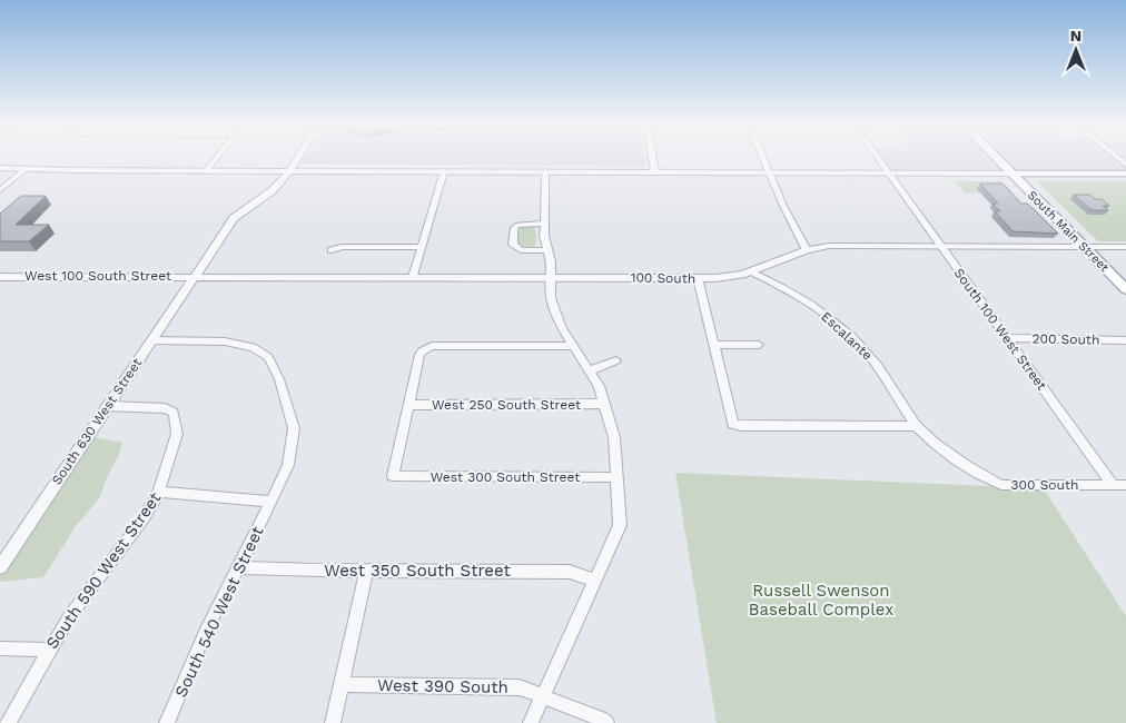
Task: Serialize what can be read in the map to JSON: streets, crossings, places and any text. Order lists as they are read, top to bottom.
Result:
{
  "streets": {
    "main road": ["South Main Street"],
    "street": [
      "West 100 South Street",
      "100 South",
      "South 100 West Street",
      "Escalante",
      "200 South",
      "West 250 South Street",
      "South 630 West Street",
      "West 300 South Street",
      "300 South",
      "South 590 West Street",
      "West 350 South Street",
      "South 540 West Street",
      "West 390 South"
    ]
  },
  "crossings": [
    ["South Main Street", "100 South"],
    ["West 100 South Street", "100 South"],
    ["West 100 South Street", "South 630 West Street"],
    ["100 South", "South 100 West Street"],
    ["100 South", "Escalante"],
    ["100 South", "South 630 West Street"],
    ["South 100 West Street", "200 South"],
    ["South 100 West Street", "300 South"],
    ["Escalante", "300 South"],
    ["West 250 South Street", "West 300 South Street"],
    ["South 630 West Street", "South 590 West Street"],
    ["South 630 West Street", "South 540 West Street"],
    ["West 350 South Street", "South 540 West Street"]
  ],
  "parks": ["Russell Swenson Baseball Complex"],
  "north": "top"
}
